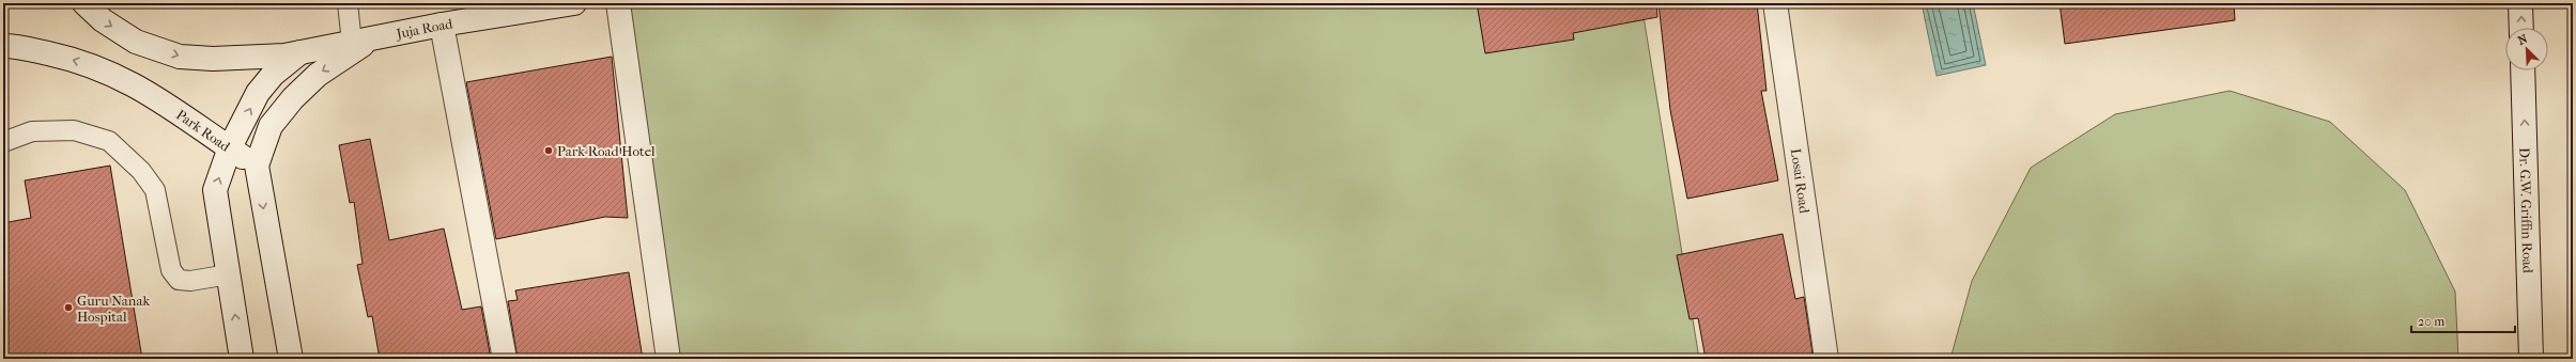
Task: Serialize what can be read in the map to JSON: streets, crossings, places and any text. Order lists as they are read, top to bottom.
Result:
{
  "streets": {
    "main road": [
      "Juja Road",
      "Park Road",
      "Losai Road",
      "Dr. G.W. Griffin Road"
    ]
  },
  "crossings": [
    ["Juja Road", "Park Road"]
  ],
  "one_way": ["Juja Road", "Park Road", "Dr. G.W. Griffin Road"],
  "places": ["Park Road Hotel", "Guru Nanak Hospital"],
  "scale_bar": "20 m",
  "north": "top left"
}
